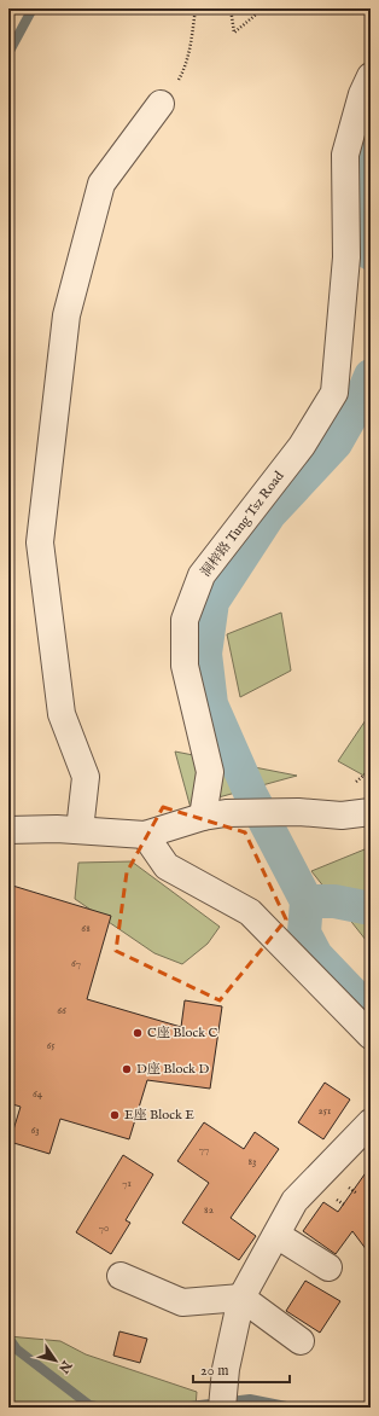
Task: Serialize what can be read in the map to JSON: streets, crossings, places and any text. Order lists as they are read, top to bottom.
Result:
{
  "streets": {
    "street": ["洞梓路 Tung Tsz Road"]
  },
  "places": ["C座 Block C", "D座 Block D", "E座 Block E"],
  "house_numbers": [
    "68",
    "67",
    "66",
    "65",
    "64",
    "251",
    "63",
    "77",
    "83",
    "71",
    "82",
    "70"
  ],
  "scale_bar": "20 m",
  "north": "bottom right"
}
